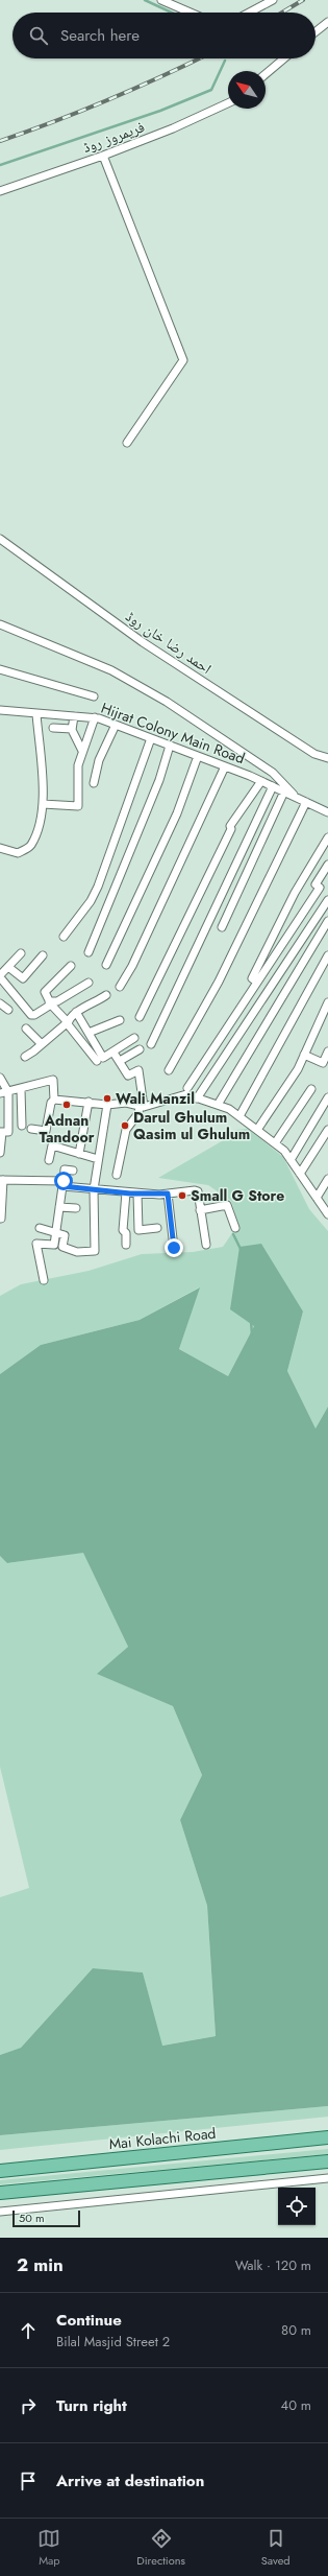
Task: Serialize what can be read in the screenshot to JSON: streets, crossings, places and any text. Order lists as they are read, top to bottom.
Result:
{
  "streets": {
    "main road": ["Mai Kolachi Road"],
    "street": ["فریمروز روڈ", "احمد رضا خان روڈ", "Hijrat Colony Main Road"]
  },
  "places": [
    "Wali Manzil",
    "Adnan Tandoor",
    "Darul Ghulum Qasim ul Ghulum",
    "Small G Store"
  ],
  "scale_bar": "50 m",
  "north": "top left",
  "page": {
    "search": "Search here",
    "scale": "50 m",
    "heading": ["2 min", "Walk · 120 m"],
    "list": [
      ["Continue", "Bilal Masjid Street 2", "80 m"],
      ["Turn right", "40 m"],
      "Arrive at destination"
    ],
    "nav": ["Map", "Directions", "Saved"]
  }
}
